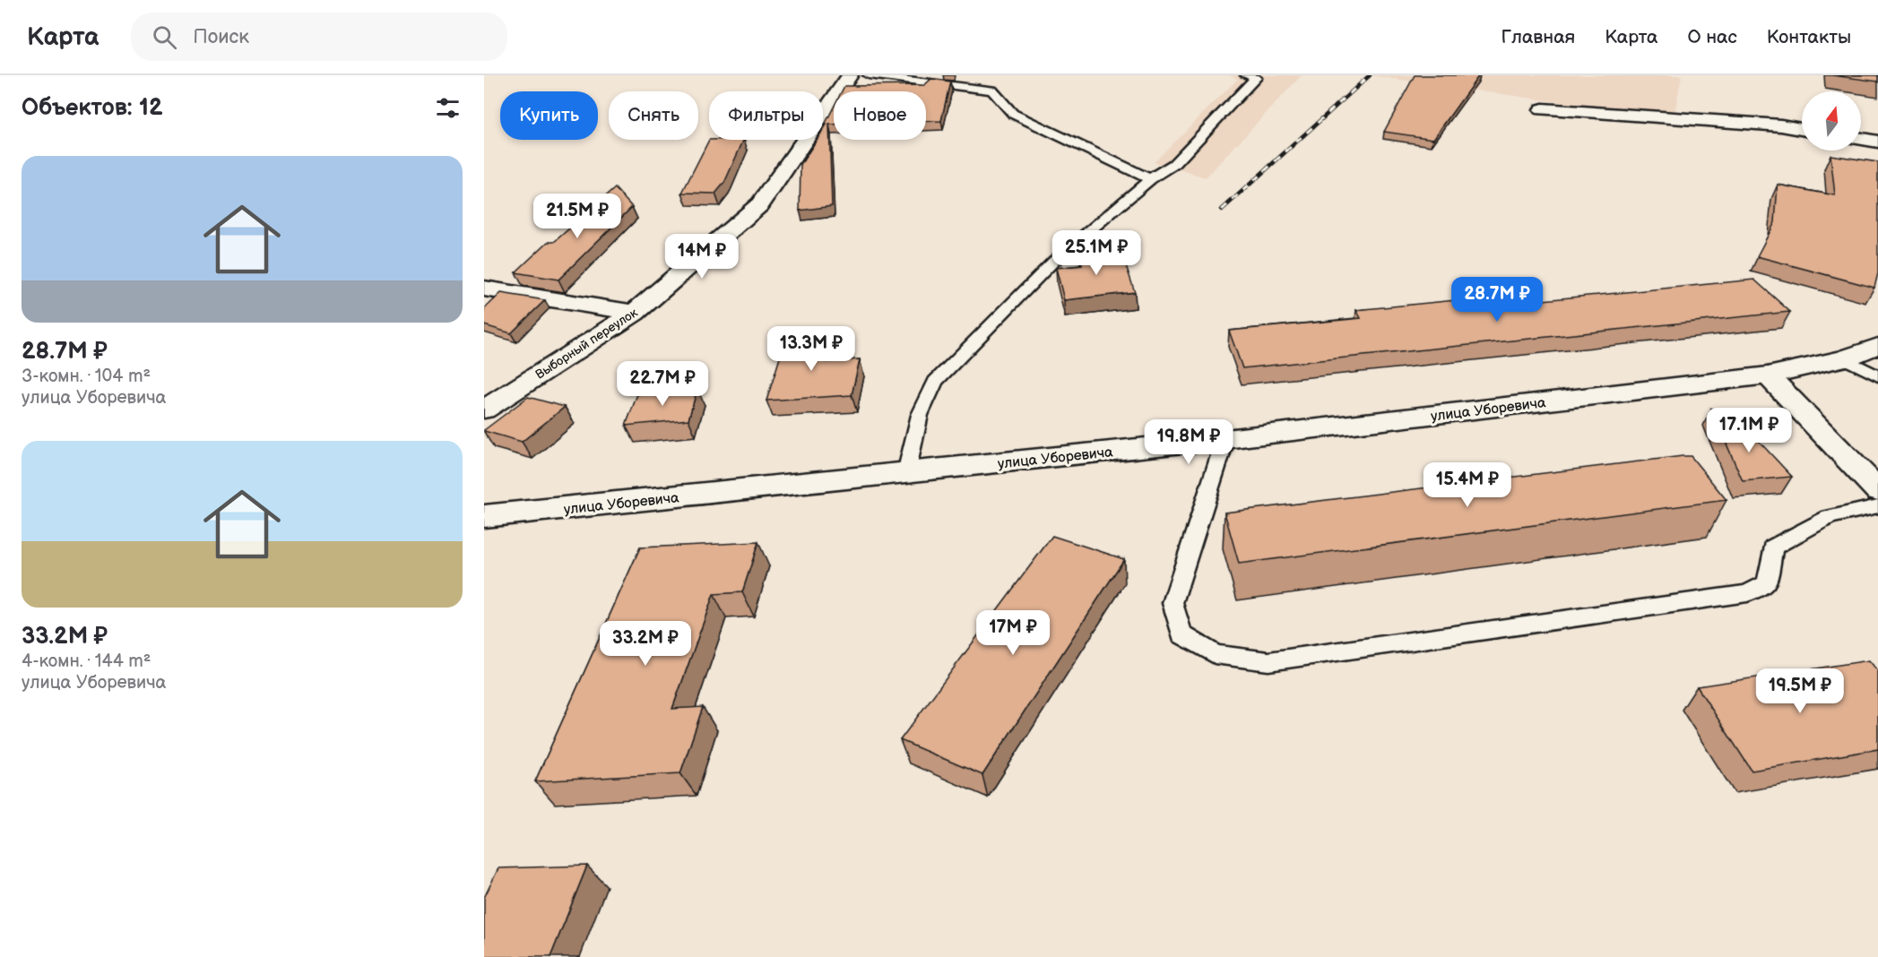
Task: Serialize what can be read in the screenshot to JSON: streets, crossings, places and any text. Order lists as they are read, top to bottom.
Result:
{
  "streets": {
    "main road": ["Выборный переулок", "улица Уборевича"]
  },
  "north": "top",
  "page": {
    "header": "Карта",
    "search": "Поиск",
    "nav": [
      "Главная",
      "Карта",
      "О нас",
      "Контакты"
    ],
    "heading": "Объектов: 12",
    "chip": [
      "Купить",
      "Снять",
      "Фильтры",
      "Новое"
    ],
    "list": [
      {
        "name": "28.7M ₽",
        "note": "3-комн. · 104 m² · улица Уборевича"
      },
      {
        "name": "33.2M ₽",
        "note": "4-комн. · 144 m² · улица Уборевича"
      }
    ],
    "price": [
      "21.5M ₽",
      "25.1M ₽",
      "14M ₽",
      "28.7M ₽",
      "13.3M ₽",
      "22.7M ₽",
      "17.1M ₽",
      "19.8M ₽",
      "15.4M ₽",
      "17M ₽",
      "33.2M ₽",
      "19.5M ₽"
    ]
  }
}
